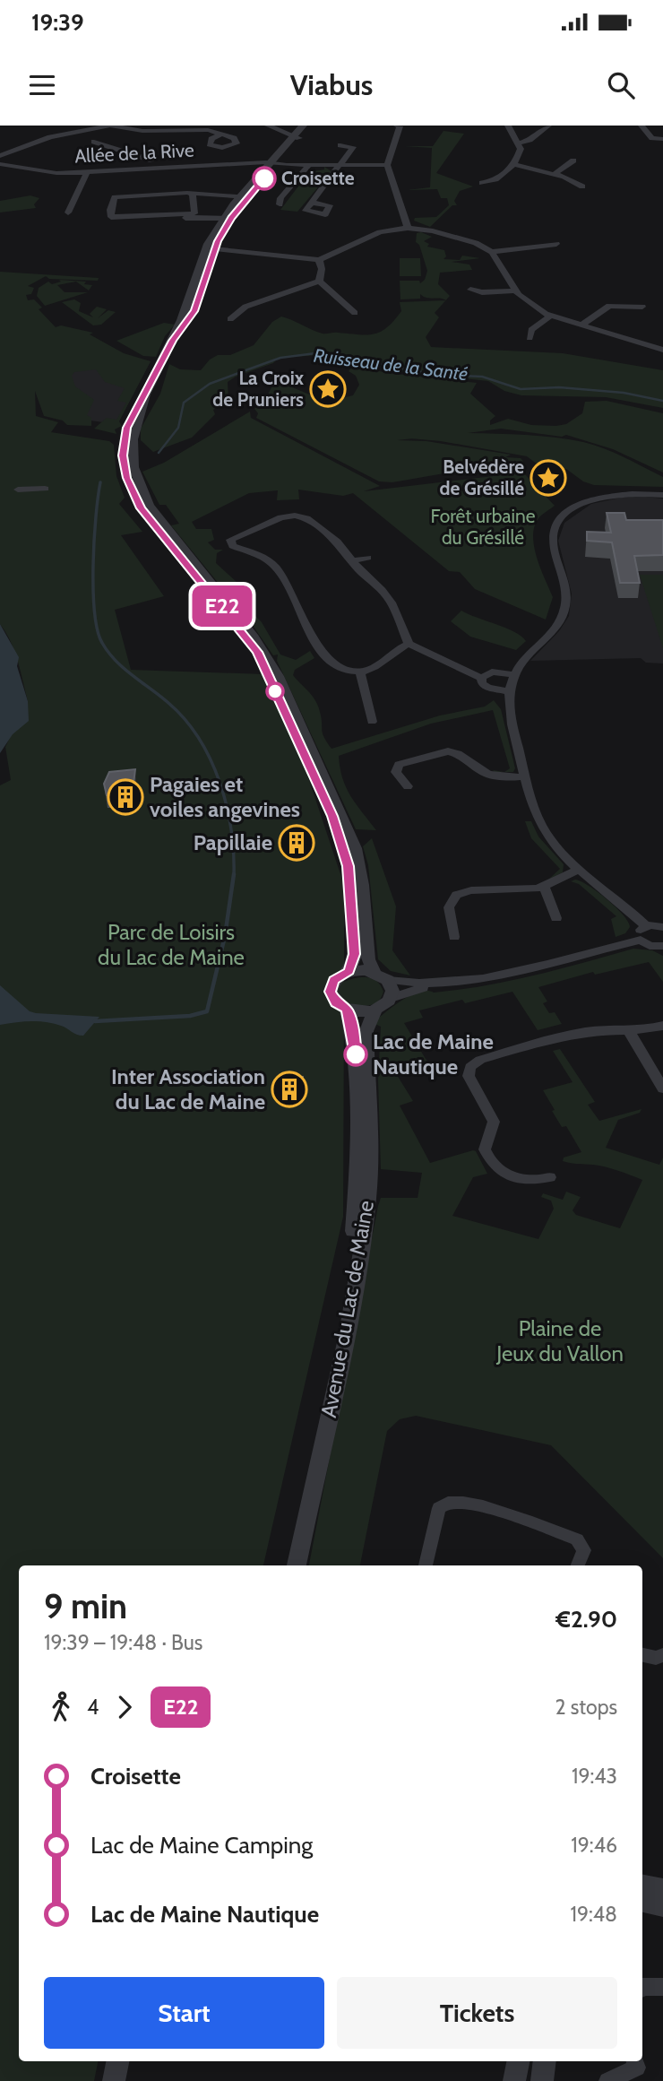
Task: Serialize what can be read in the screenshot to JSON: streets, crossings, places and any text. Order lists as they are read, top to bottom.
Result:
{
  "streets": {
    "street": ["Allée de la Rive", "Avenue du Lac de Maine"]
  },
  "water": ["Ruisseau de la Santé"],
  "parks": ["Forêt urbaine du Grésillé", "Parc de Loisirs du Lac de Maine", "Plaine de Jeux du Vallon"],
  "places": {
    "other": ["Croisette", "Lac de Maine Nautique"],
    "place": ["La Croix de Pruniers", "Belvédère de Grésillé"],
    "building": ["Pagaies et voiles angevines", "Papillaie", "Inter Association du Lac de Maine"]
  },
  "lines": ["bus line E22"],
  "page": {
    "status": "19:39",
    "header": "Viabus",
    "on_map": "E22",
    "heading": ["9 min", "19:39 – 19:48 · Bus", "€2.90"],
    "legs": ["4", "E22", "2 stops"],
    "list": [
      {
        "name": "Croisette",
        "value": "19:43"
      },
      {
        "name": "Lac de Maine Camping",
        "value": "19:46"
      },
      {
        "name": "Lac de Maine Nautique",
        "value": "19:48"
      }
    ],
    "buttons": ["Start", "Tickets"]
  }
}
